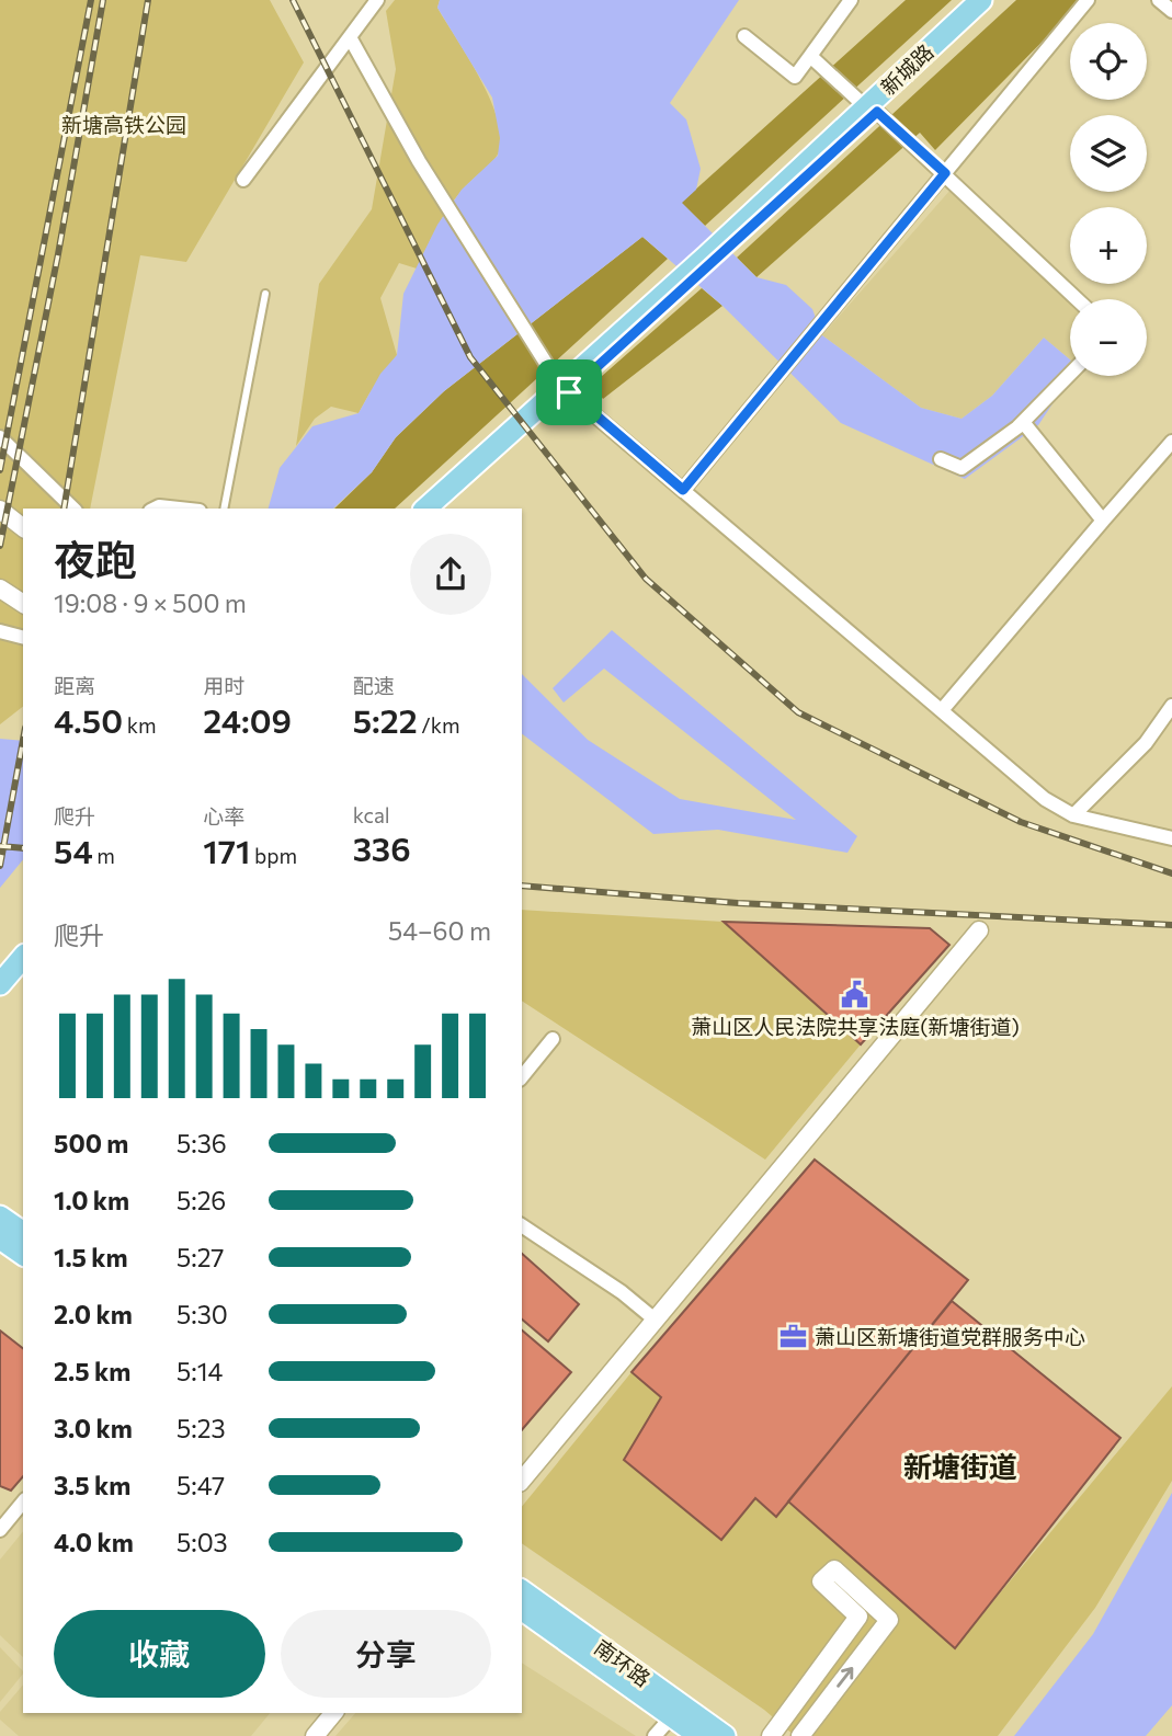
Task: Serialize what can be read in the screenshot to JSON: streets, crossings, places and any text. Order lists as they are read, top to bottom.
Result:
{
  "streets": {
    "main road": ["新城路", "南环路"]
  },
  "districts": ["新塘街道"],
  "parks": ["新塘高铁公园"],
  "places": {
    "public building": ["萧山区人民法院共享法庭(新塘街道)"],
    "office": ["萧山区新塘街道党群服务中心"]
  },
  "page": {
    "map_buttons": ["+", "−"],
    "heading": ["夜跑", "19:08 · 9 × 500 m"],
    "stats": [
      ["距离", "4.50 km"],
      ["用时", "24:09"],
      ["配速", "5:22 /km"],
      ["爬升", "54 m"],
      ["心率", "171 bpm"],
      ["kcal", "336"]
    ],
    "chart": ["爬升", "54–60 m"],
    "list": [
      {
        "name": "500 m",
        "note": "5:36"
      },
      {
        "name": "1.0 km",
        "note": "5:26"
      },
      {
        "name": "1.5 km",
        "note": "5:27"
      },
      {
        "name": "2.0 km",
        "note": "5:30"
      },
      {
        "name": "2.5 km",
        "note": "5:14"
      },
      {
        "name": "3.0 km",
        "note": "5:23"
      },
      {
        "name": "3.5 km",
        "note": "5:47"
      },
      {
        "name": "4.0 km",
        "note": "5:03"
      }
    ],
    "buttons": ["收藏", "分享"]
  }
}
